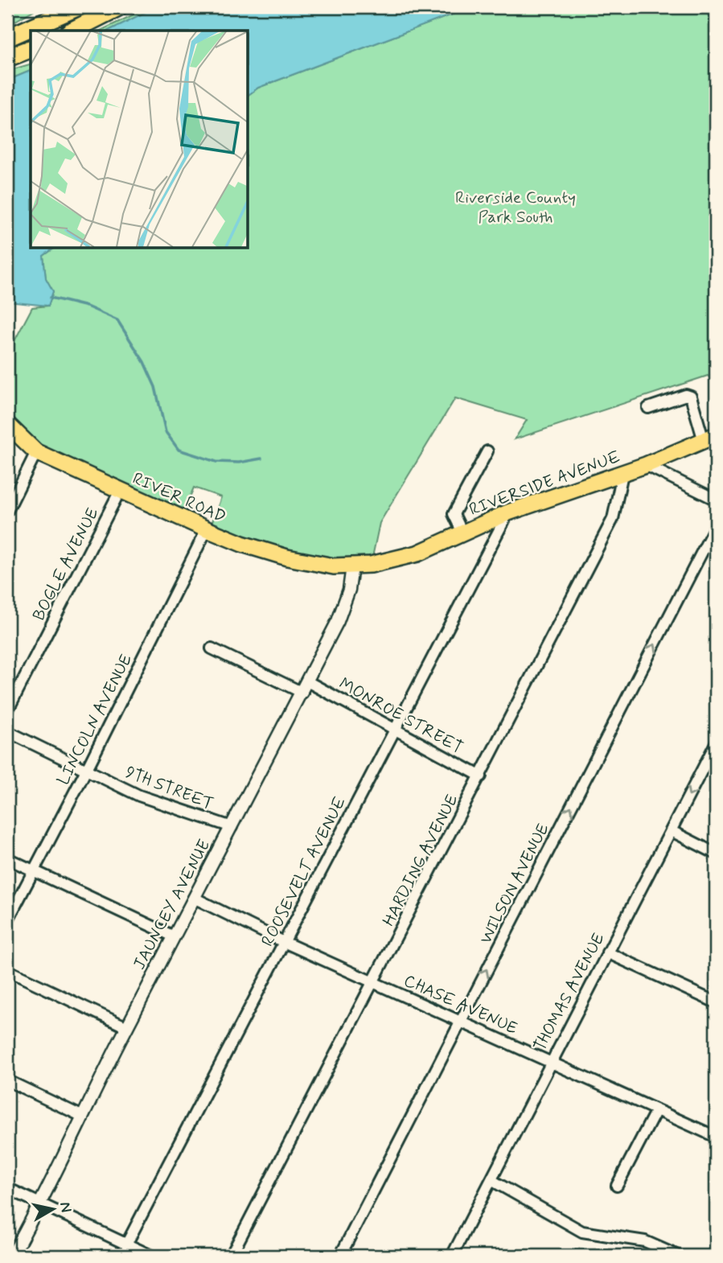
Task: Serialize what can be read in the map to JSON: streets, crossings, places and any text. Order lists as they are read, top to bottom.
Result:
{
  "streets": {
    "main road": ["RIVERSIDE AVENUE", "RIVER ROAD"],
    "street": [
      "BOGLE AVENUE",
      "MONROE STREET",
      "LINCOLN AVENUE",
      "9TH STREET",
      "HARDING AVENUE",
      "ROOSEVELT AVENUE",
      "WILSON AVENUE",
      "JAUNCEY AVENUE",
      "THOMAS AVENUE",
      "CHASE AVENUE"
    ]
  },
  "crossings": [
    ["RIVERSIDE AVENUE", "RIVER ROAD"],
    ["RIVERSIDE AVENUE", "HARDING AVENUE"],
    ["RIVERSIDE AVENUE", "ROOSEVELT AVENUE"],
    ["RIVERSIDE AVENUE", "JAUNCEY AVENUE"],
    ["RIVER ROAD", "BOGLE AVENUE"],
    ["RIVER ROAD", "LINCOLN AVENUE"],
    ["RIVER ROAD", "JAUNCEY AVENUE"],
    ["MONROE STREET", "HARDING AVENUE"],
    ["MONROE STREET", "ROOSEVELT AVENUE"],
    ["MONROE STREET", "JAUNCEY AVENUE"],
    ["LINCOLN AVENUE", "9TH STREET"],
    ["9TH STREET", "JAUNCEY AVENUE"],
    ["HARDING AVENUE", "CHASE AVENUE"],
    ["ROOSEVELT AVENUE", "CHASE AVENUE"],
    ["WILSON AVENUE", "CHASE AVENUE"],
    ["JAUNCEY AVENUE", "CHASE AVENUE"],
    ["THOMAS AVENUE", "CHASE AVENUE"]
  ],
  "one_way": ["WILSON AVENUE"],
  "parks": ["Riverside County Park South"],
  "north": "right"
}
